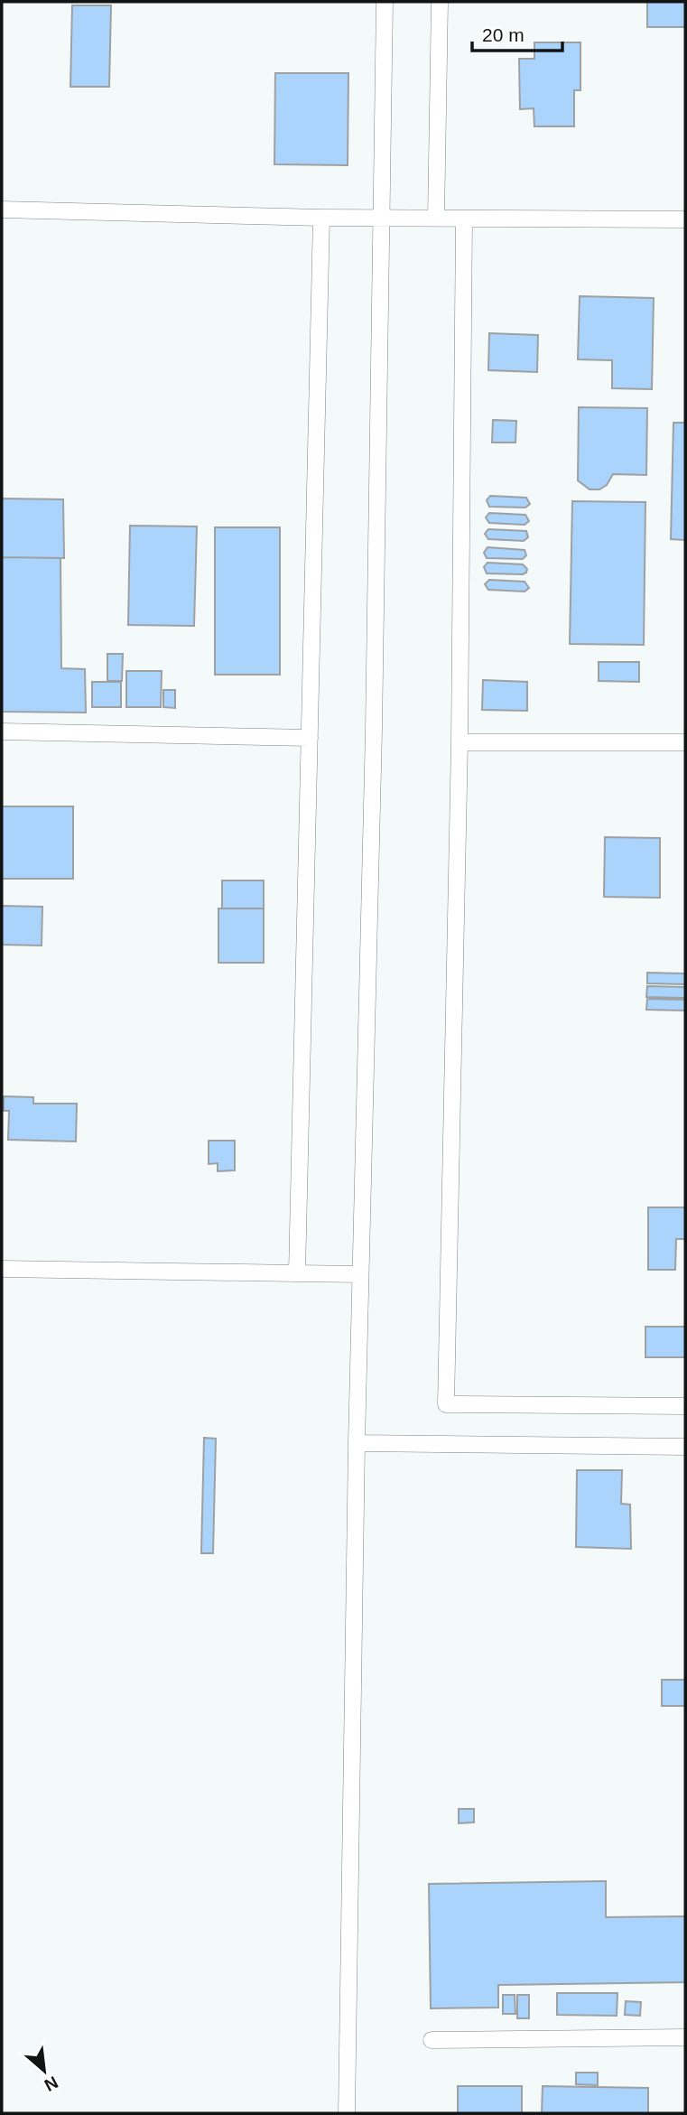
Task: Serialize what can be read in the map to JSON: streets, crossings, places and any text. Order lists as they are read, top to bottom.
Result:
{
  "scale_bar": "20 m",
  "north": "bottom right"
}
